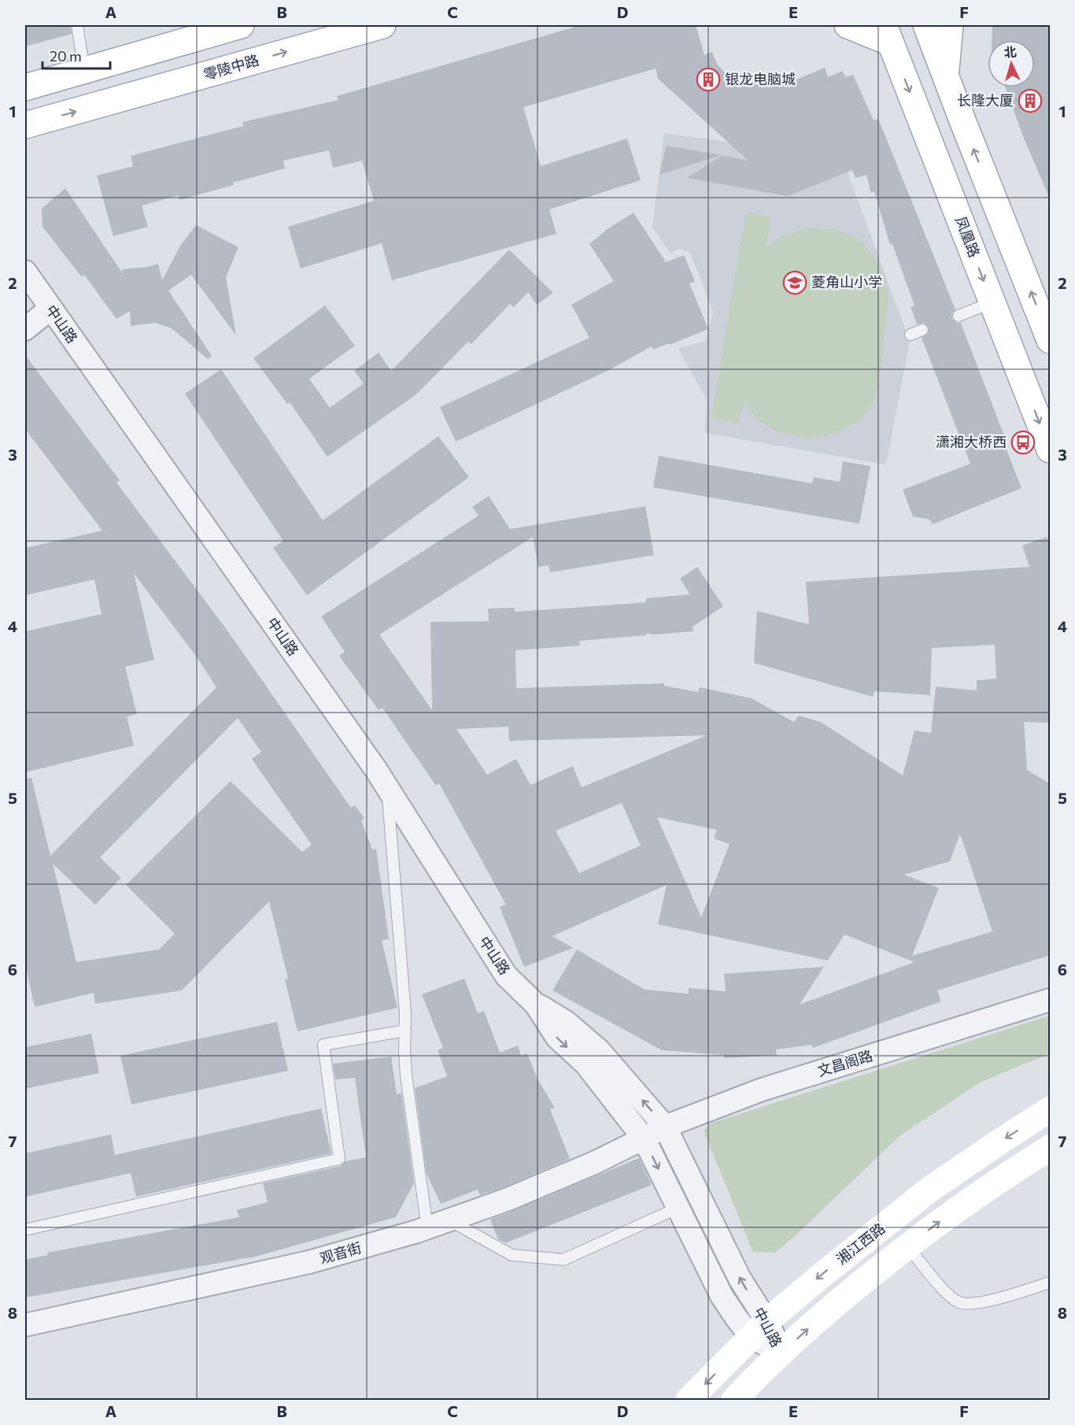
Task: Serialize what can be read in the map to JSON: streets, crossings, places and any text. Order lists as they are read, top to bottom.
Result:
{
  "streets": {
    "main road": ["零陵中路", "凤凰路", "湘江西路"],
    "street": ["中山路", "文昌阁路", "观音街"]
  },
  "crossings": [
    ["中山路", "文昌阁路"],
    ["中山路", "湘江西路"],
    ["中山路", "观音街"],
    ["文昌阁路", "观音街"]
  ],
  "places": {
    "building": ["银龙电脑城", "长隆大厦"],
    "school or university": ["菱角山小学"],
    "bus stop": ["潇湘大桥西"]
  },
  "scale_bar": "20 m",
  "north": "top",
  "grid": {
    "columns": [
      "A",
      "B",
      "C",
      "D",
      "E",
      "F"
    ],
    "rows": [
      "1",
      "2",
      "3",
      "4",
      "5",
      "6",
      "7",
      "8"
    ]
  }
}
